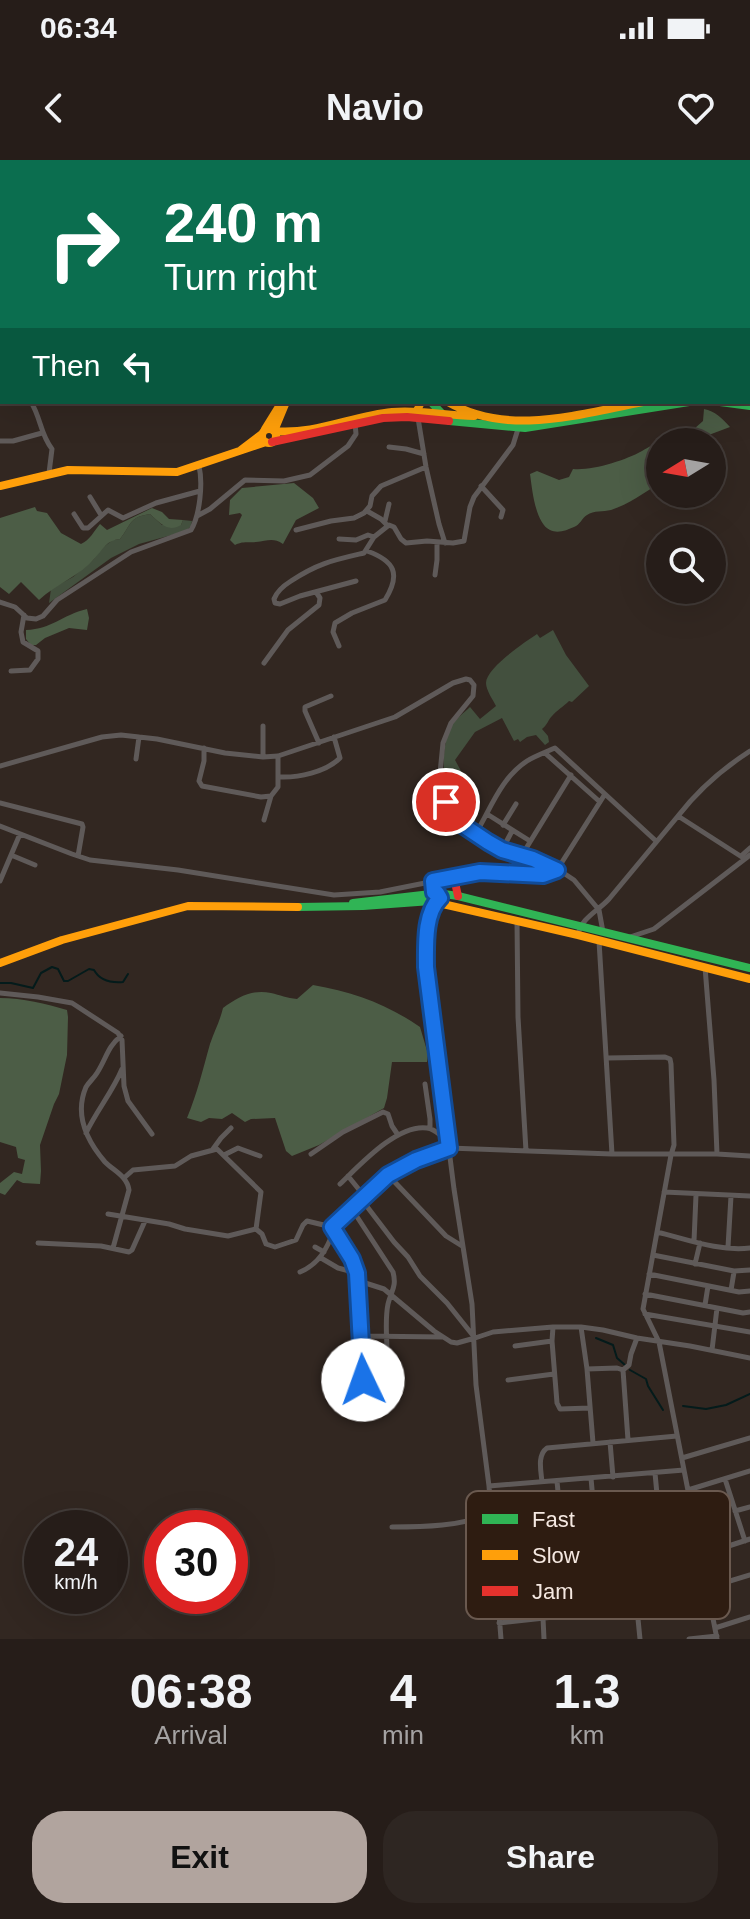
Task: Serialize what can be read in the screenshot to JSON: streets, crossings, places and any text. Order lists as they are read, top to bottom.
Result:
{
  "legend": ["Fast", "Slow", "Jam"],
  "north": "left",
  "page": {
    "status": "06:34",
    "header": "Navio",
    "turn": ["240 m", "Turn right"],
    "then": "Then",
    "speed": "24 km/h",
    "limit": "30",
    "eta": [
      "06:38",
      "Arrival",
      "4",
      "min",
      "1.3",
      "km"
    ],
    "buttons": ["Exit", "Share"]
  }
}
